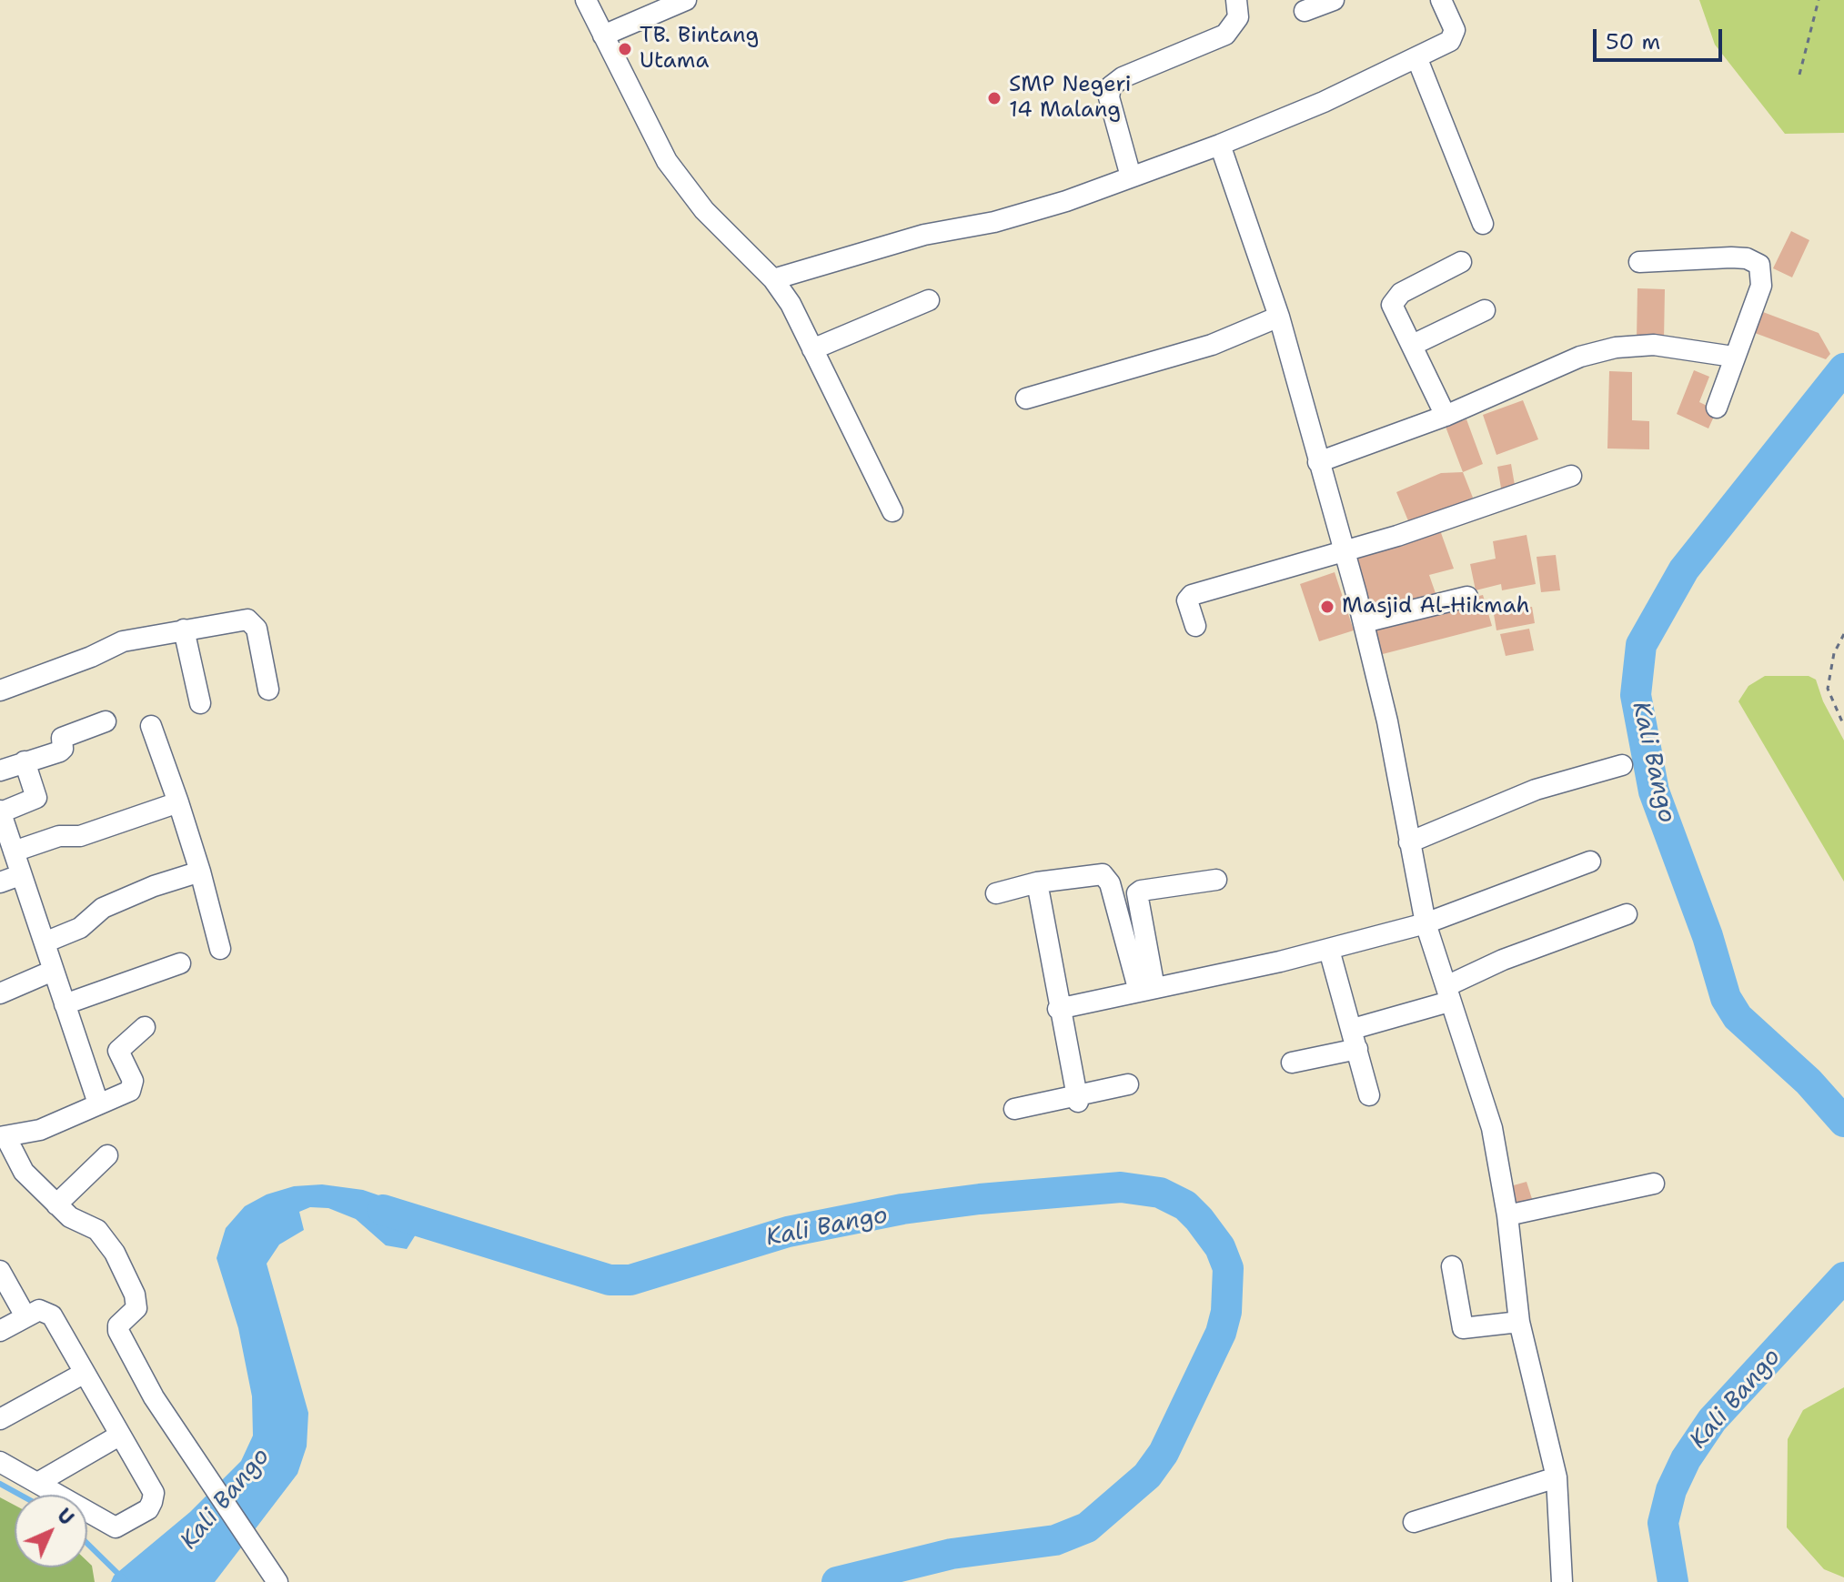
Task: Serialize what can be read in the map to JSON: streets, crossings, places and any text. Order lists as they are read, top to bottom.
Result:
{
  "water": ["Kali Bango"],
  "places": ["TB. Bintang Utama", "SMP Negeri 14 Malang", "Masjid Al-Hikmah"],
  "scale_bar": "50 m",
  "north": "top right"
}
